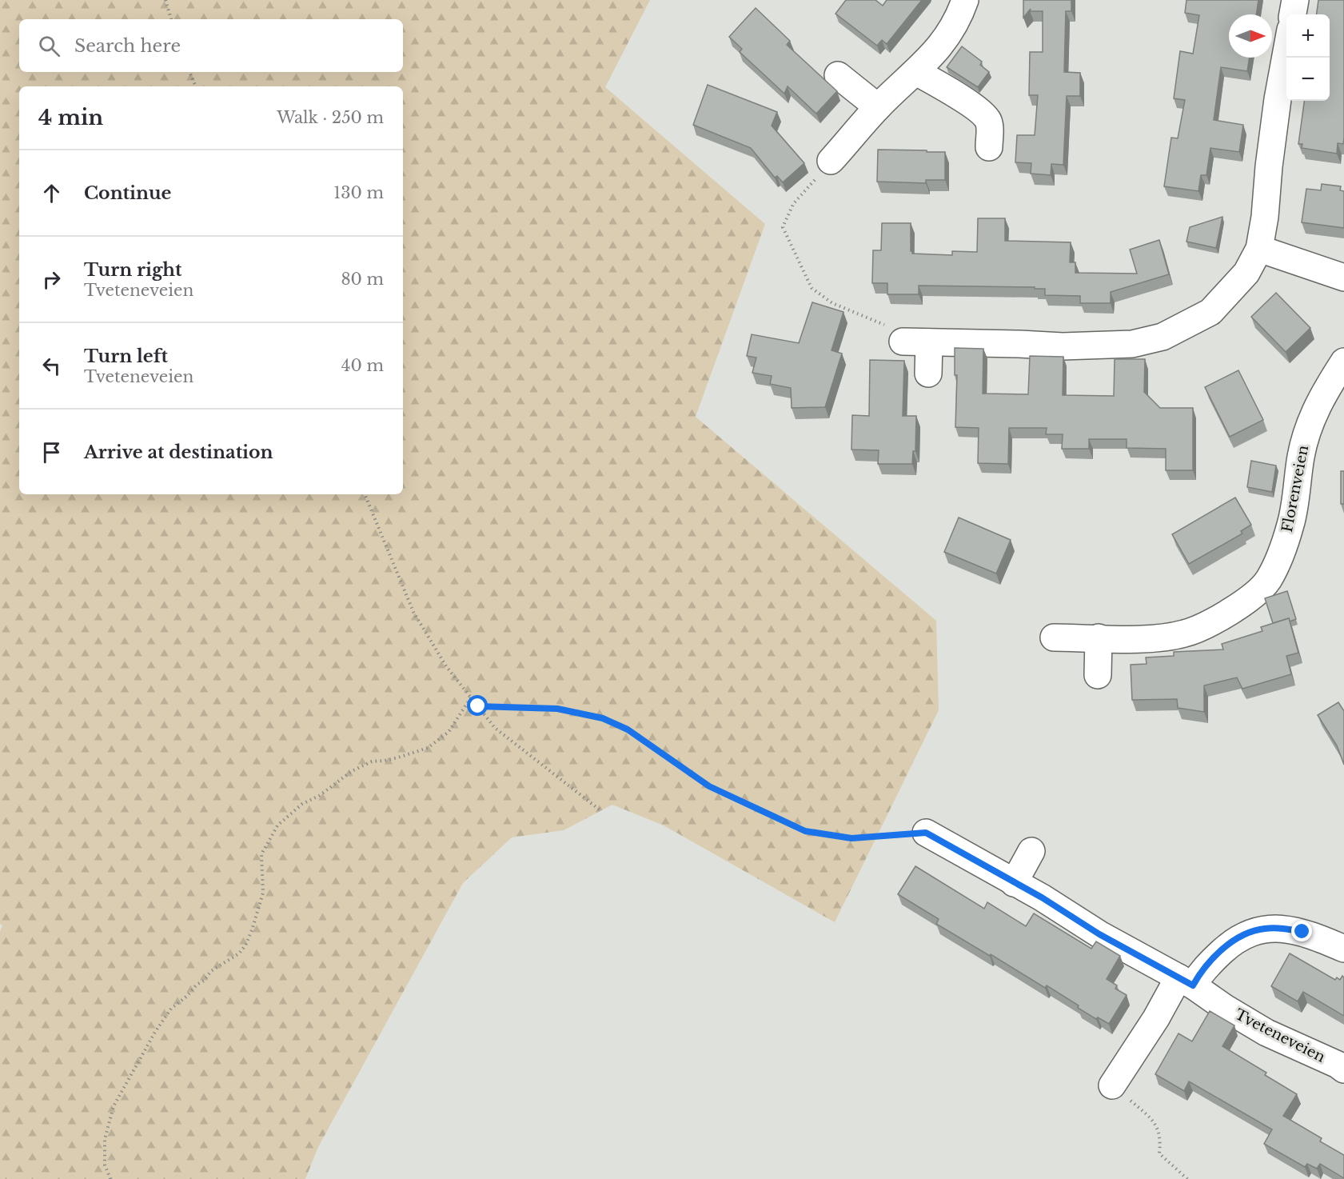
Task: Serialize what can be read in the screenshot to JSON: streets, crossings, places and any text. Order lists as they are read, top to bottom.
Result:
{
  "streets": {
    "street": ["Florenveien", "Tveteneveien"]
  },
  "north": "right",
  "page": {
    "map_buttons": ["+", "−"],
    "search": "Search here",
    "heading": ["4 min", "Walk · 250 m"],
    "list": [
      ["Continue", "130 m"],
      ["Turn right", "Tveteneveien", "80 m"],
      ["Turn left", "Tveteneveien", "40 m"],
      "Arrive at destination"
    ]
  }
}
